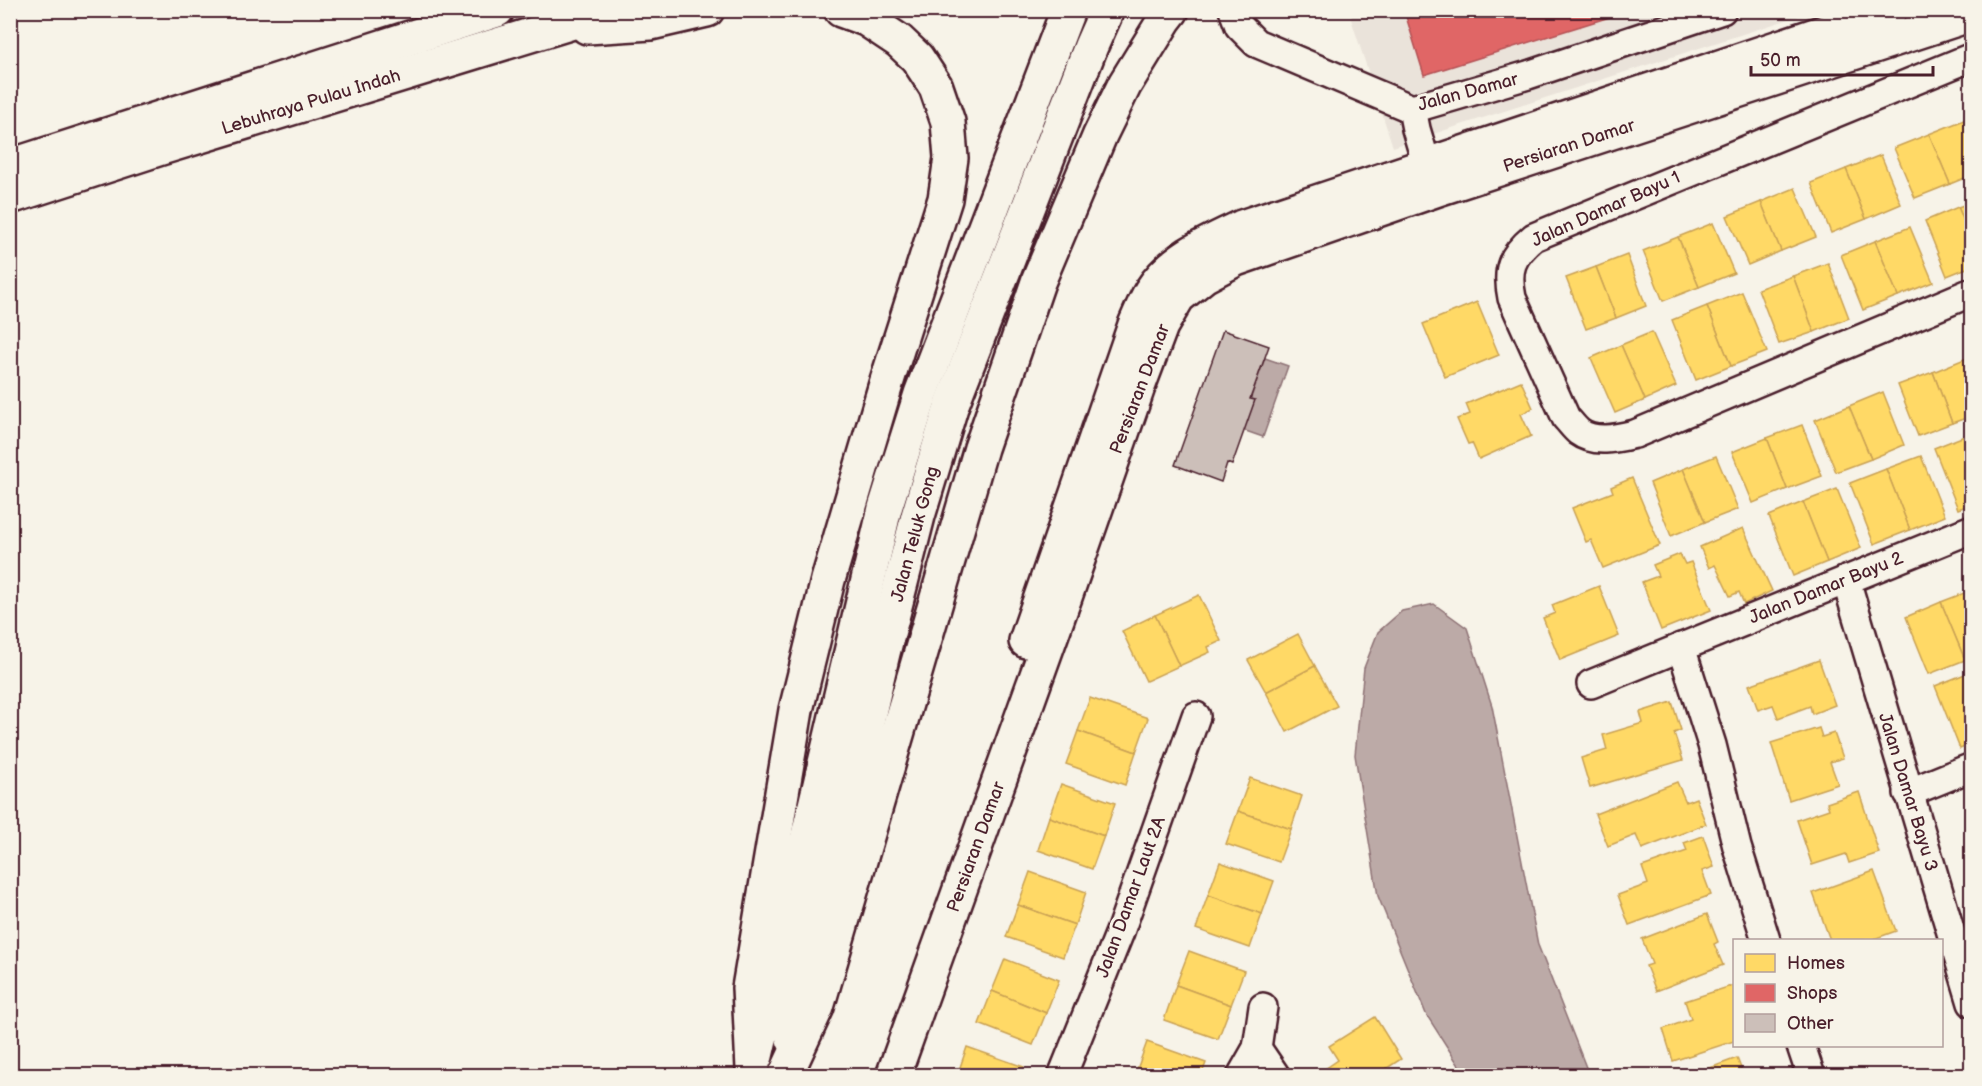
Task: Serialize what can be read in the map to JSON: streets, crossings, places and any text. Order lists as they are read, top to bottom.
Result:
{
  "streets": {
    "main road": ["Lebuhraya Pulau Indah", "Persiaran Damar", "Jalan Teluk Gong"],
    "street": [
      "Jalan Damar",
      "Jalan Damar Bayu 1",
      "Jalan Damar Bayu 2",
      "Jalan Damar Bayu 3",
      "Jalan Damar Laut 2A"
    ]
  },
  "crossings": [
    ["Jalan Damar Bayu 2", "Jalan Damar Bayu 3"]
  ],
  "legend": ["Homes", "Shops", "Other"],
  "scale_bar": "50 m"
}
